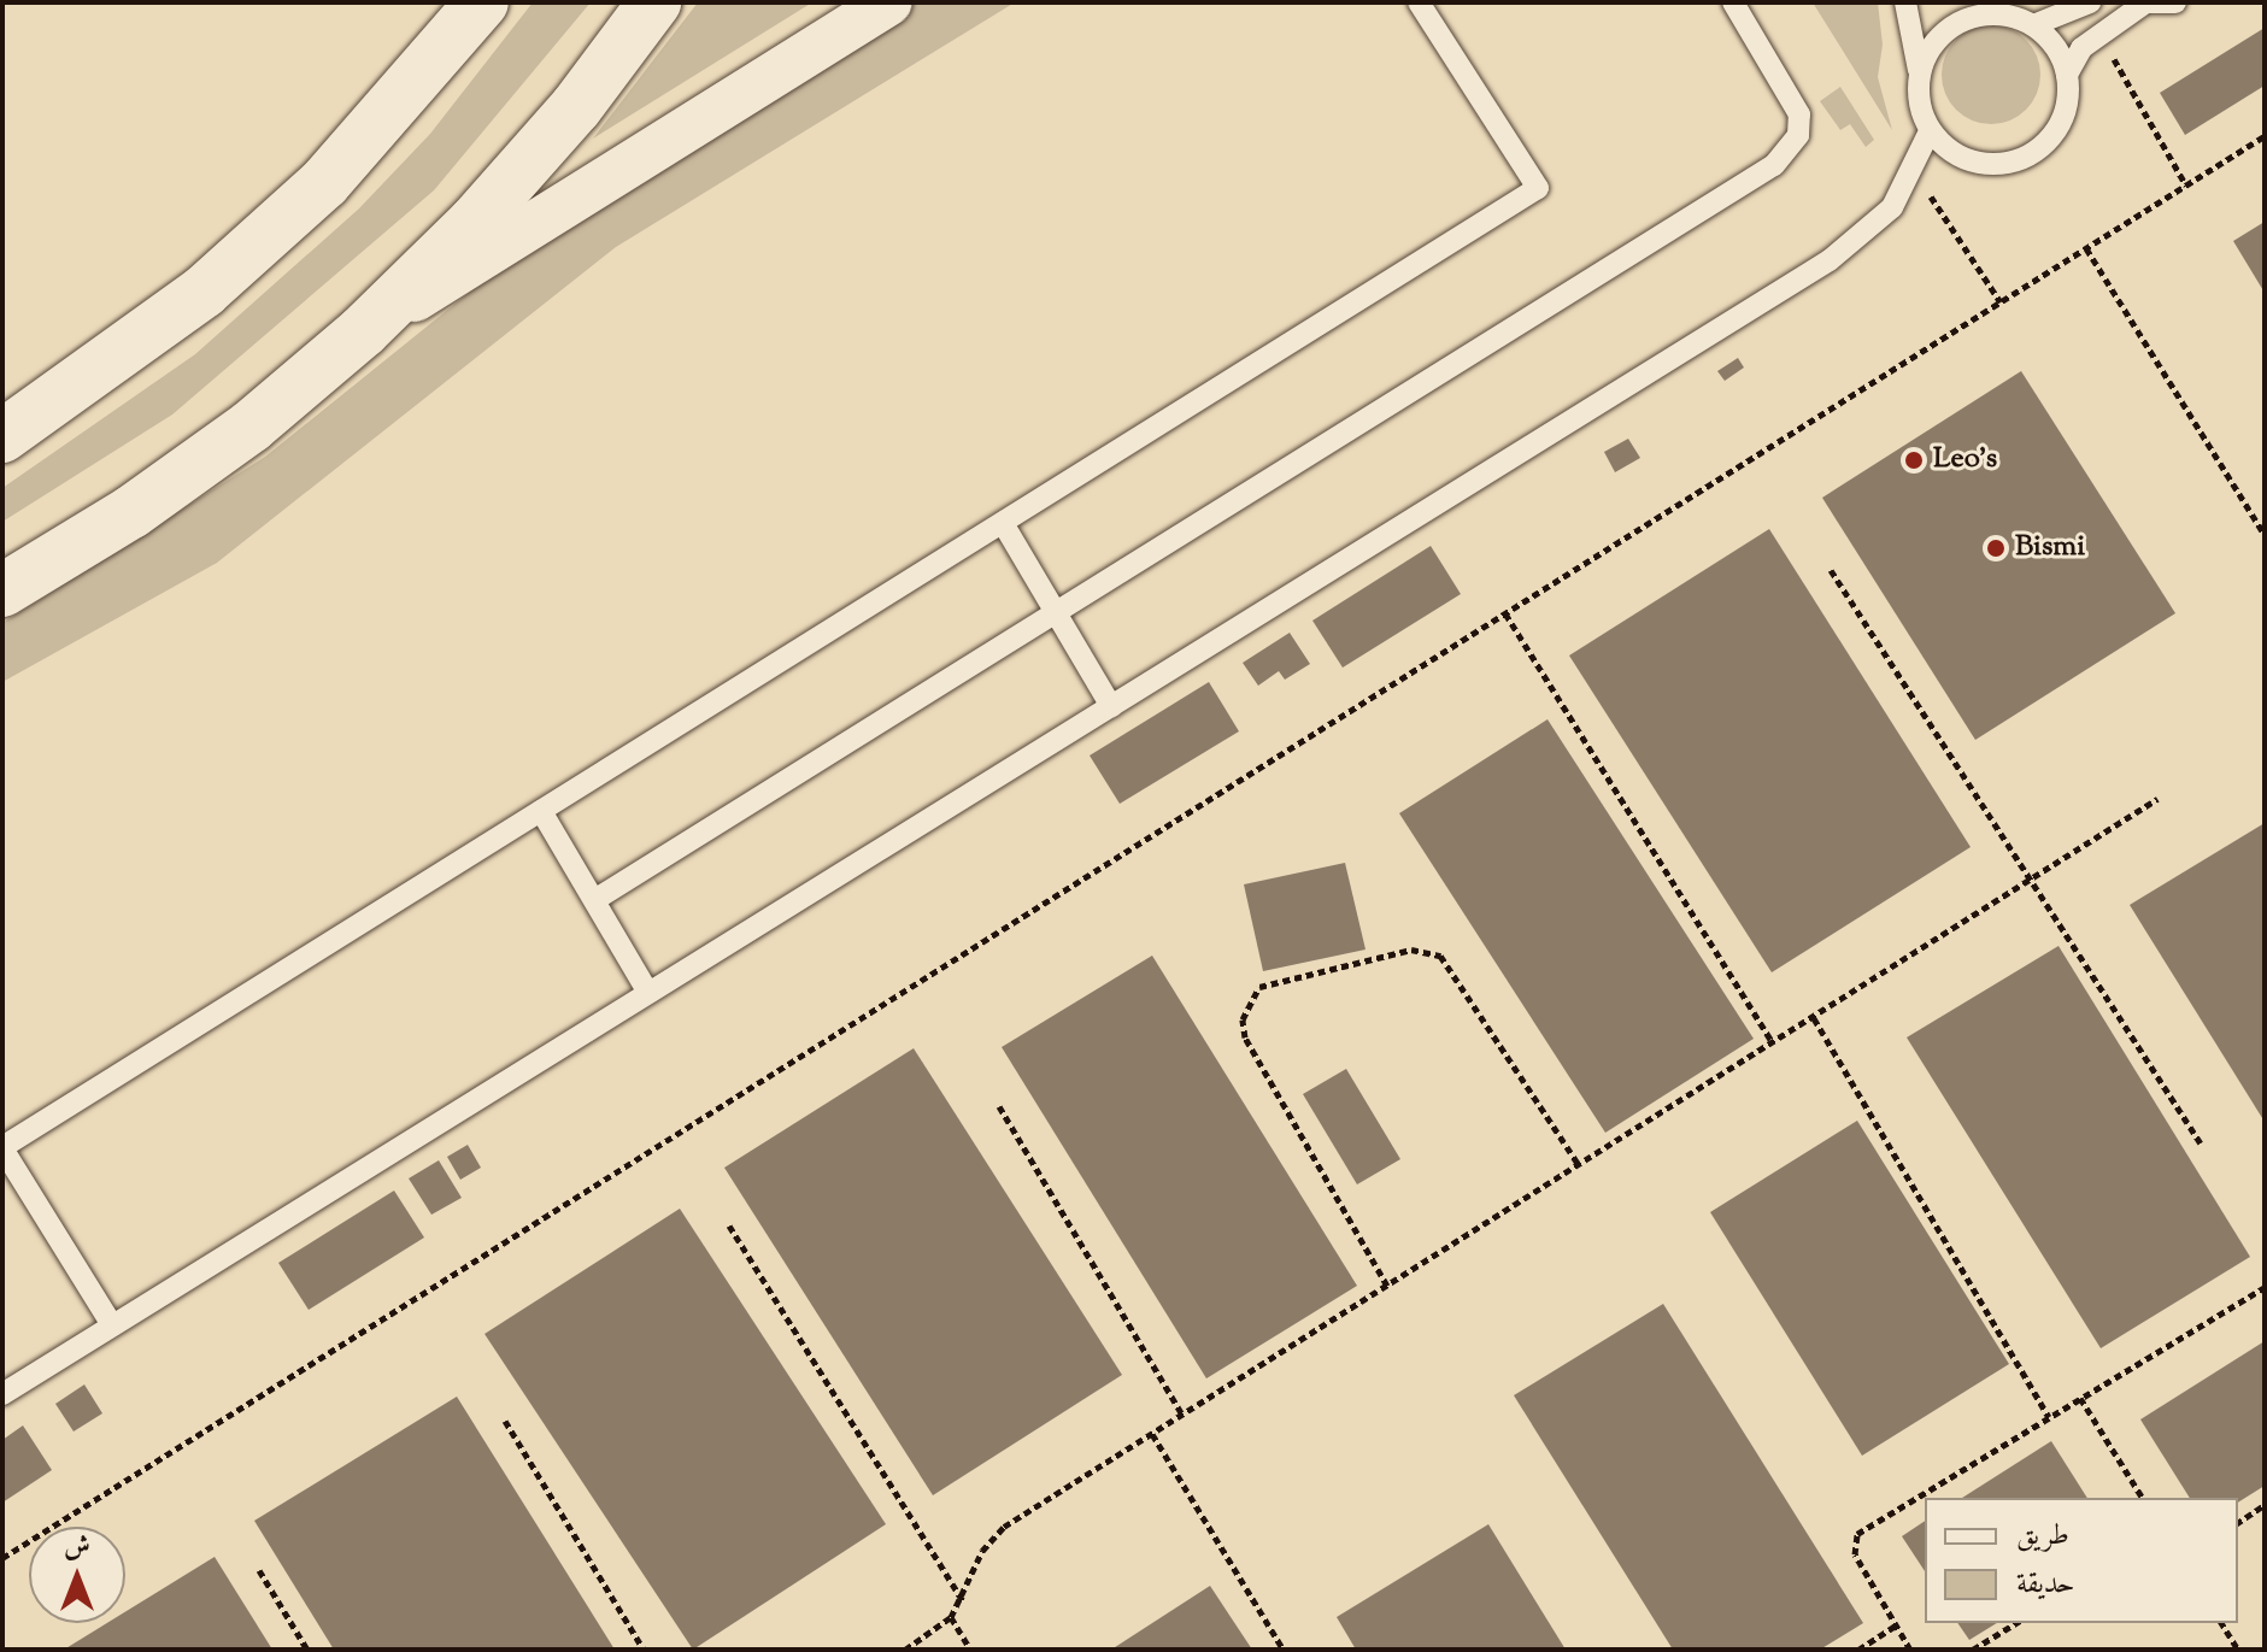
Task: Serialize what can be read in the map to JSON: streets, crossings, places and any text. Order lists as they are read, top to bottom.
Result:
{
  "places": ["Leo's", "Bismi"],
  "legend": ["طريق", "حديقة"],
  "north": "top"
}
